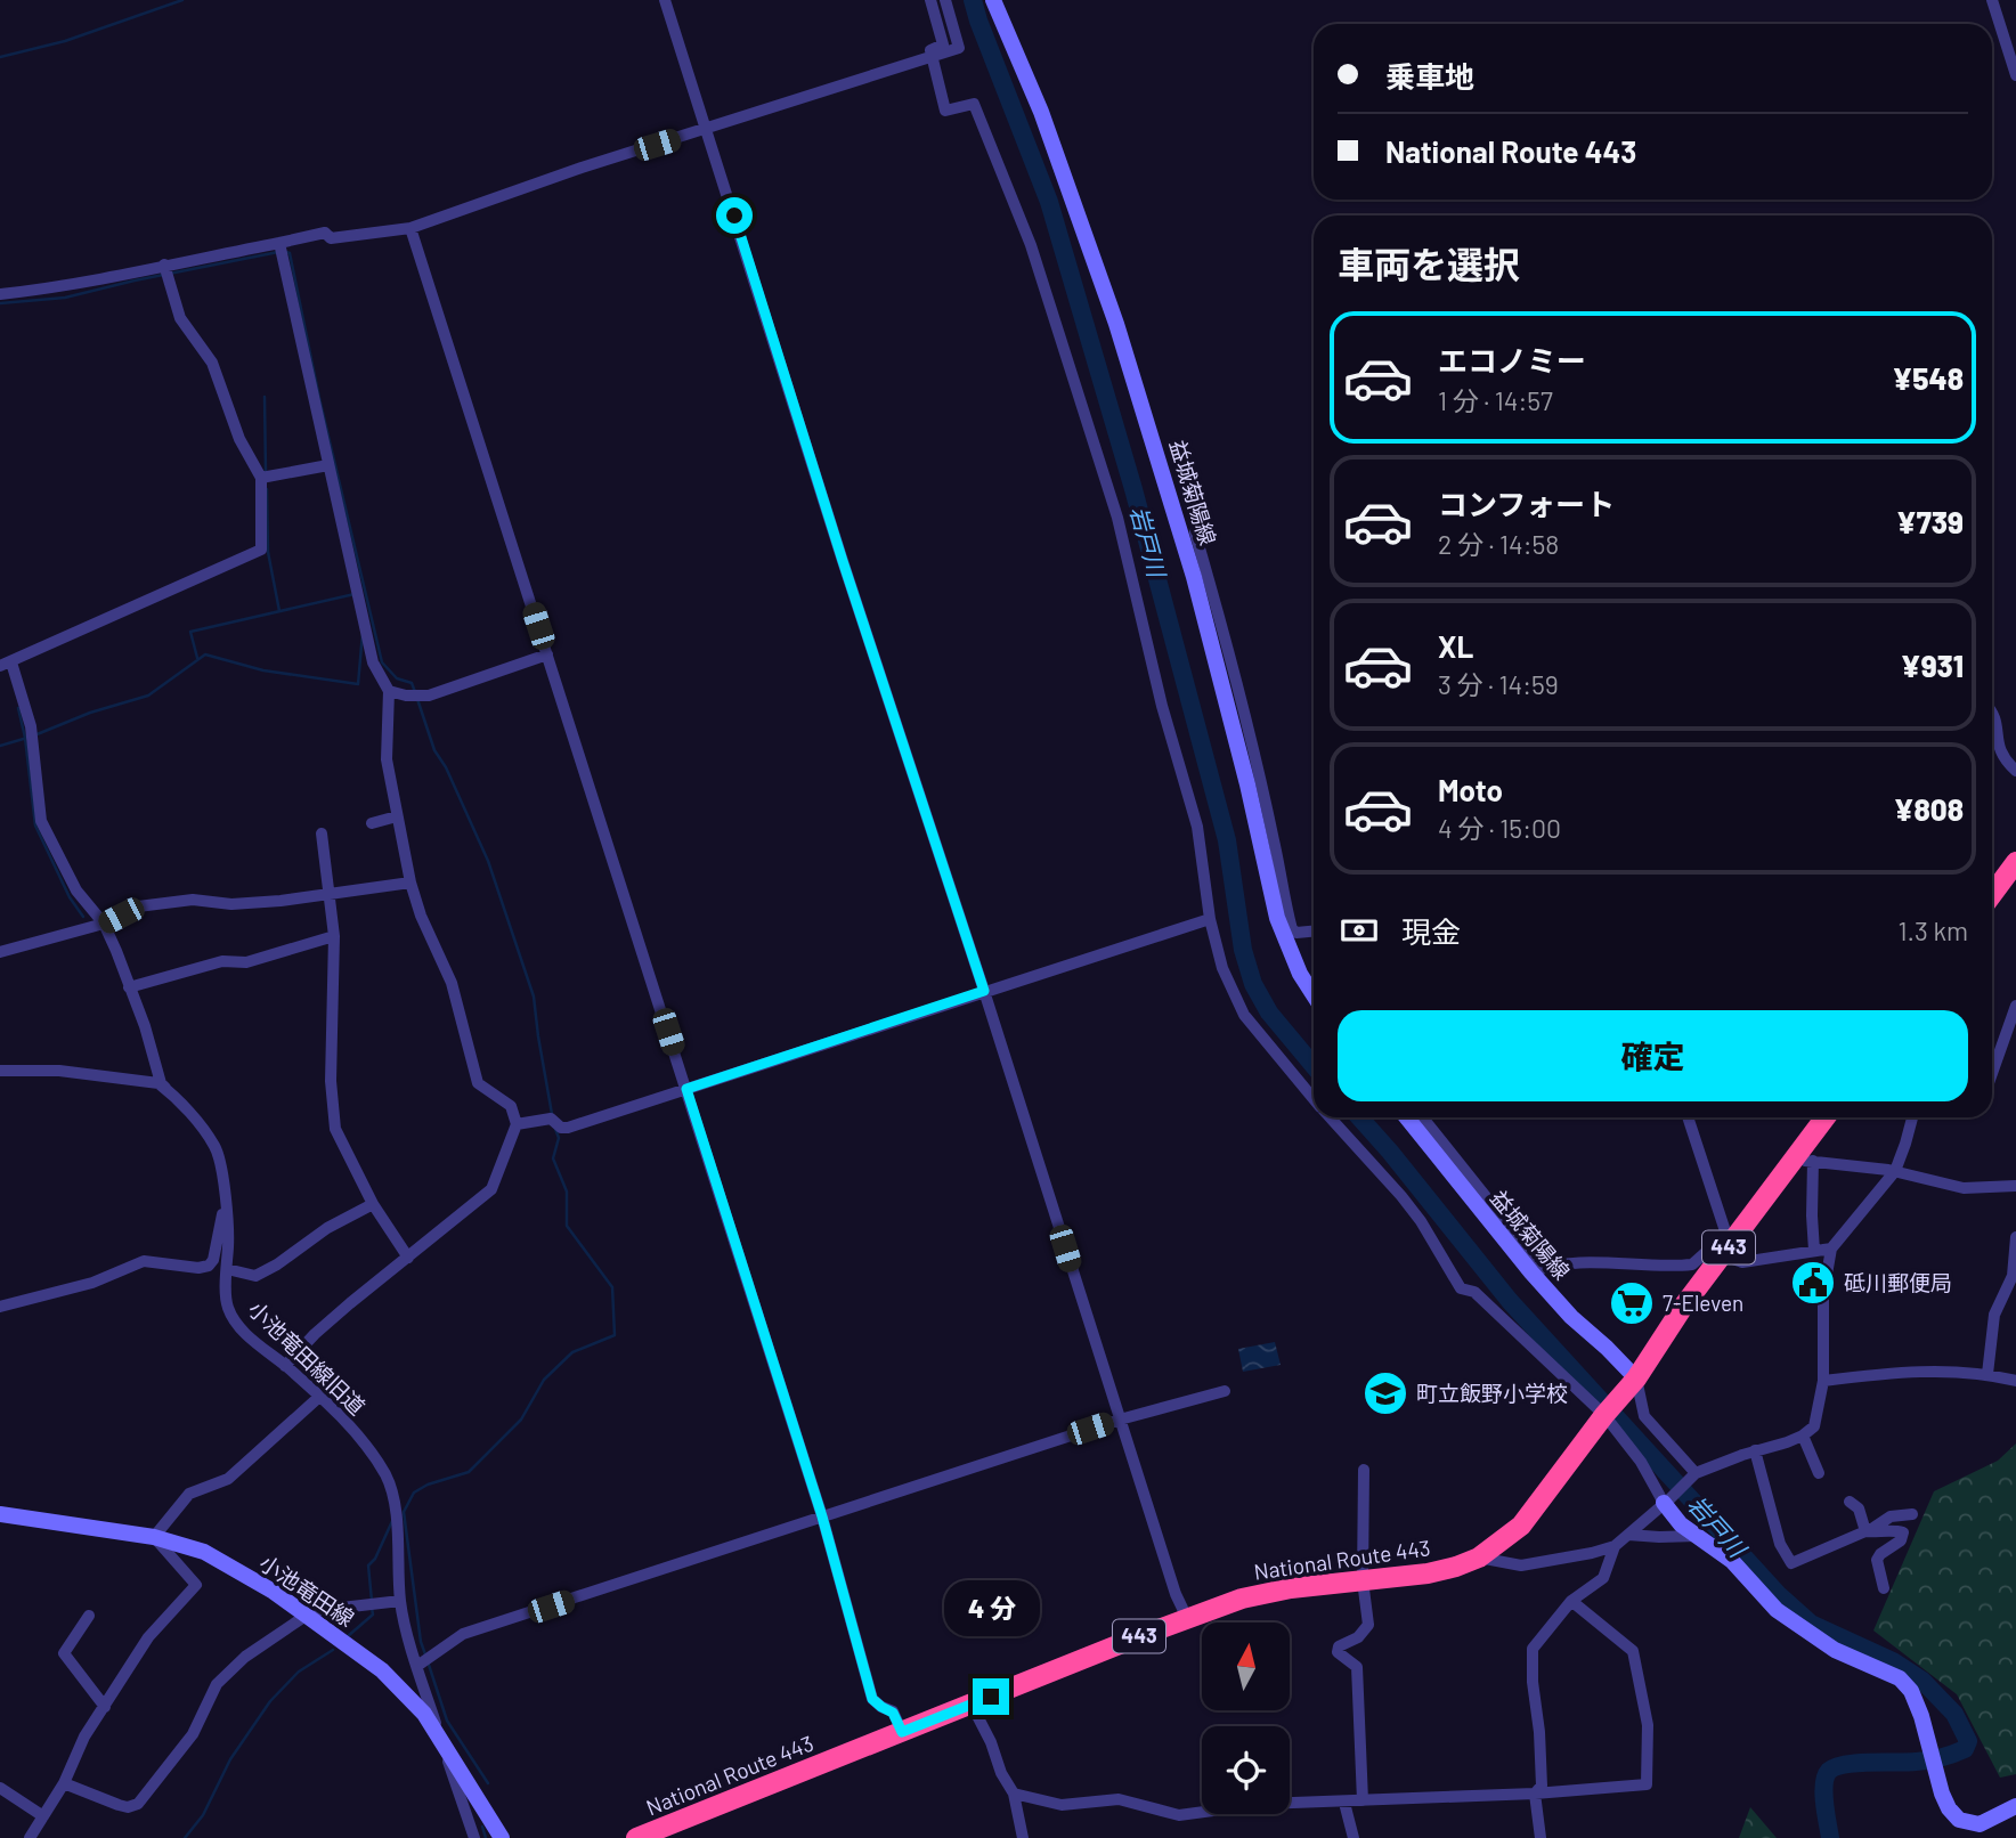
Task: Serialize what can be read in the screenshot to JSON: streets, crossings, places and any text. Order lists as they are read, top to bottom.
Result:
{
  "streets": {
    "highway": ["443", "National Route 443"],
    "main road": ["益城菊陽線", "小池竜田線"],
    "street": ["小池竜田線旧道"]
  },
  "crossings": [
    ["益城菊陽線", "National Route 443"],
    ["小池竜田線旧道", "小池竜田線"]
  ],
  "water": ["岩戸川"],
  "places": {
    "public building": ["砥川郵便局"],
    "supermarket": ["7-Eleven"],
    "school or university": ["町立飯野小学校"]
  },
  "north": "top",
  "page": {
    "banner": ["乗車地", "National Route 443"],
    "heading": "車両を選択",
    "list": [
      {
        "name": "エコノミー",
        "note": "1 分 · 14:57",
        "value": "¥548"
      },
      {
        "name": "コンフォート",
        "note": "2 分 · 14:58",
        "value": "¥739"
      },
      {
        "name": "XL",
        "note": "3 分 · 14:59",
        "value": "¥931"
      },
      {
        "name": "Moto",
        "note": "4 分 · 15:00",
        "value": "¥808"
      }
    ],
    "pay": ["現金", "1.3 km"],
    "buttons": "確定",
    "bubble": "4 分"
  }
}
